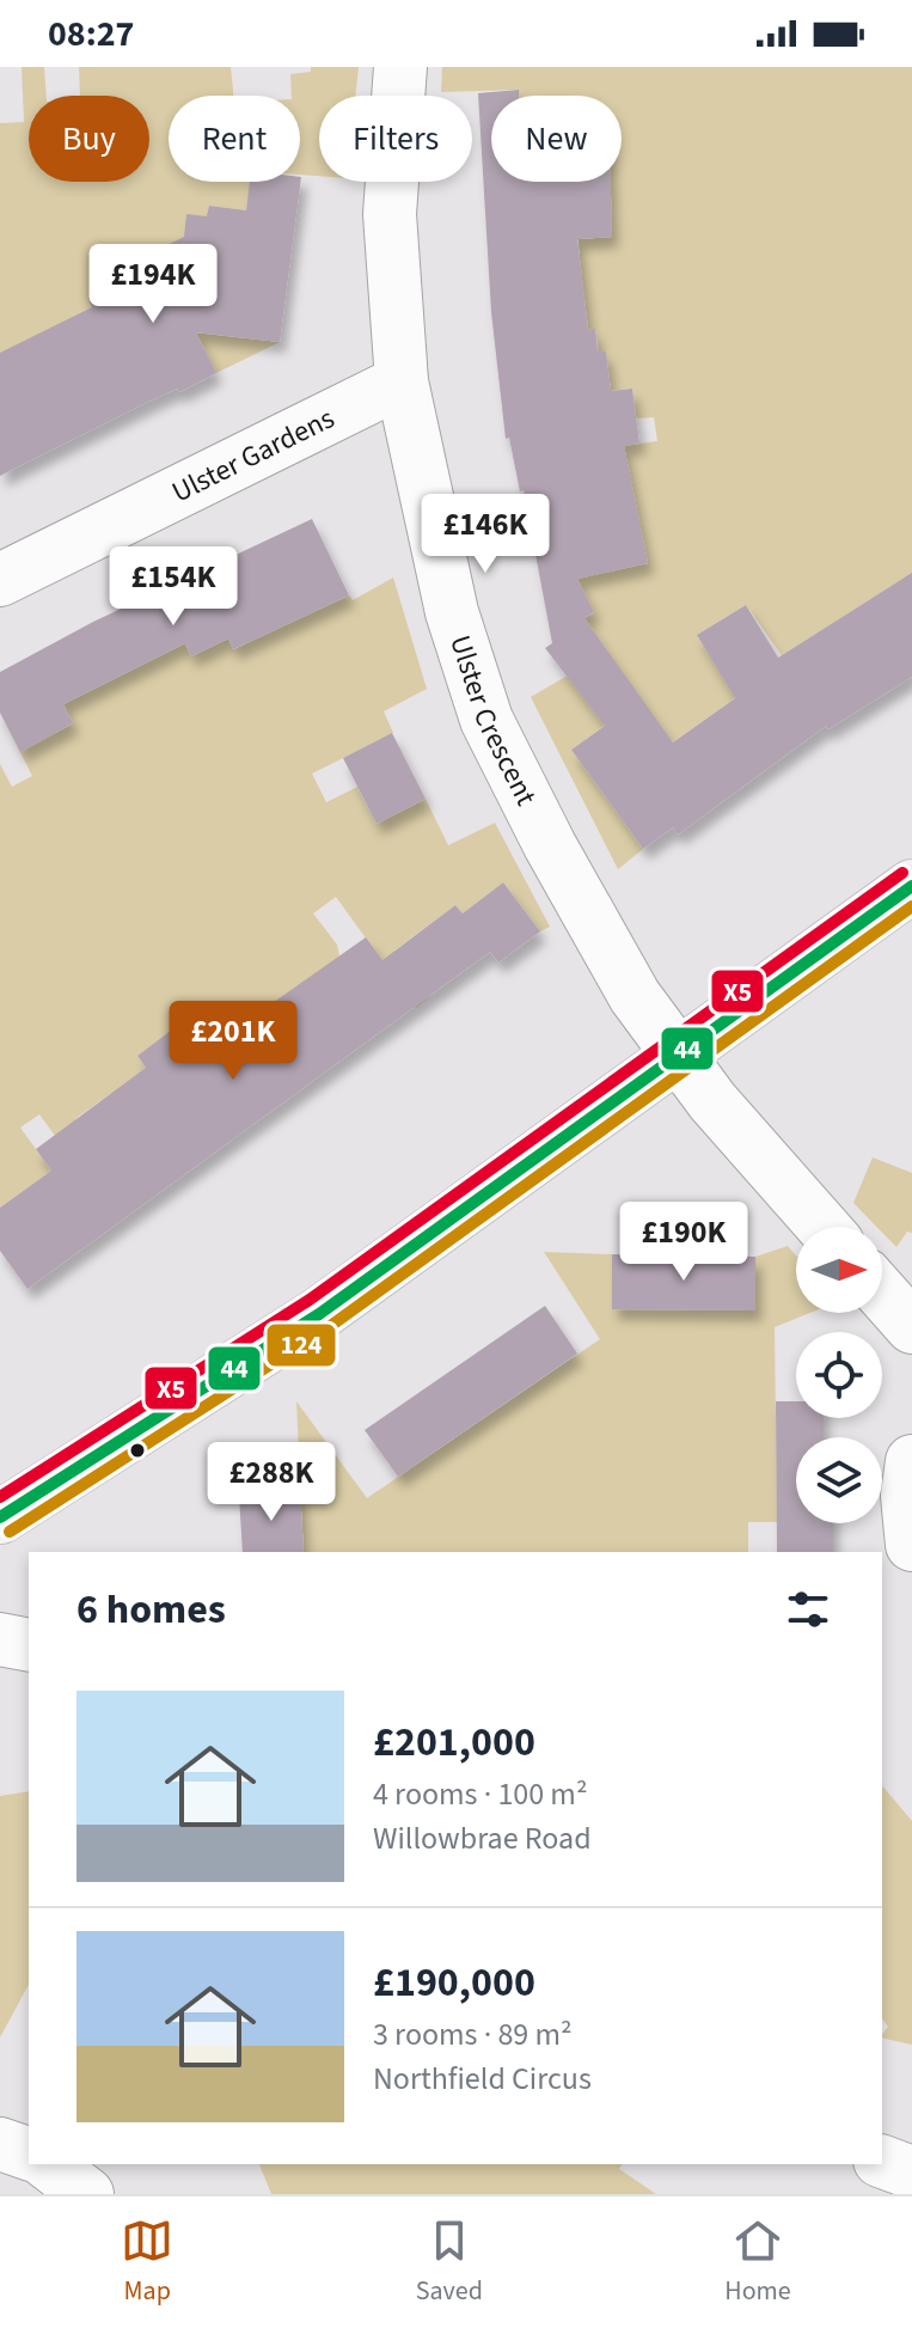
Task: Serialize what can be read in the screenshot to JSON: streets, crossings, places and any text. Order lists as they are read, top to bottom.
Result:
{
  "streets": {
    "street": ["Ulster Gardens", "Ulster Crescent"]
  },
  "crossings": [
    ["Ulster Gardens", "Ulster Crescent"]
  ],
  "lines": ["transit line X5", "transit line 44", "transit line 124"],
  "north": "right",
  "page": {
    "status": "08:27",
    "chip": [
      "Buy",
      "Rent",
      "Filters",
      "New"
    ],
    "price": [
      "£194K",
      "£146K",
      "£154K",
      "£201K",
      "£190K",
      "£288K"
    ],
    "heading": "6 homes",
    "list": [
      {
        "name": "£201,000",
        "note": "4 rooms · 100 m² · Willowbrae Road"
      },
      {
        "name": "£190,000",
        "note": "3 rooms · 89 m² · Northfield Circus"
      }
    ],
    "tabs": ["Map", "Saved", "Home"]
  }
}
